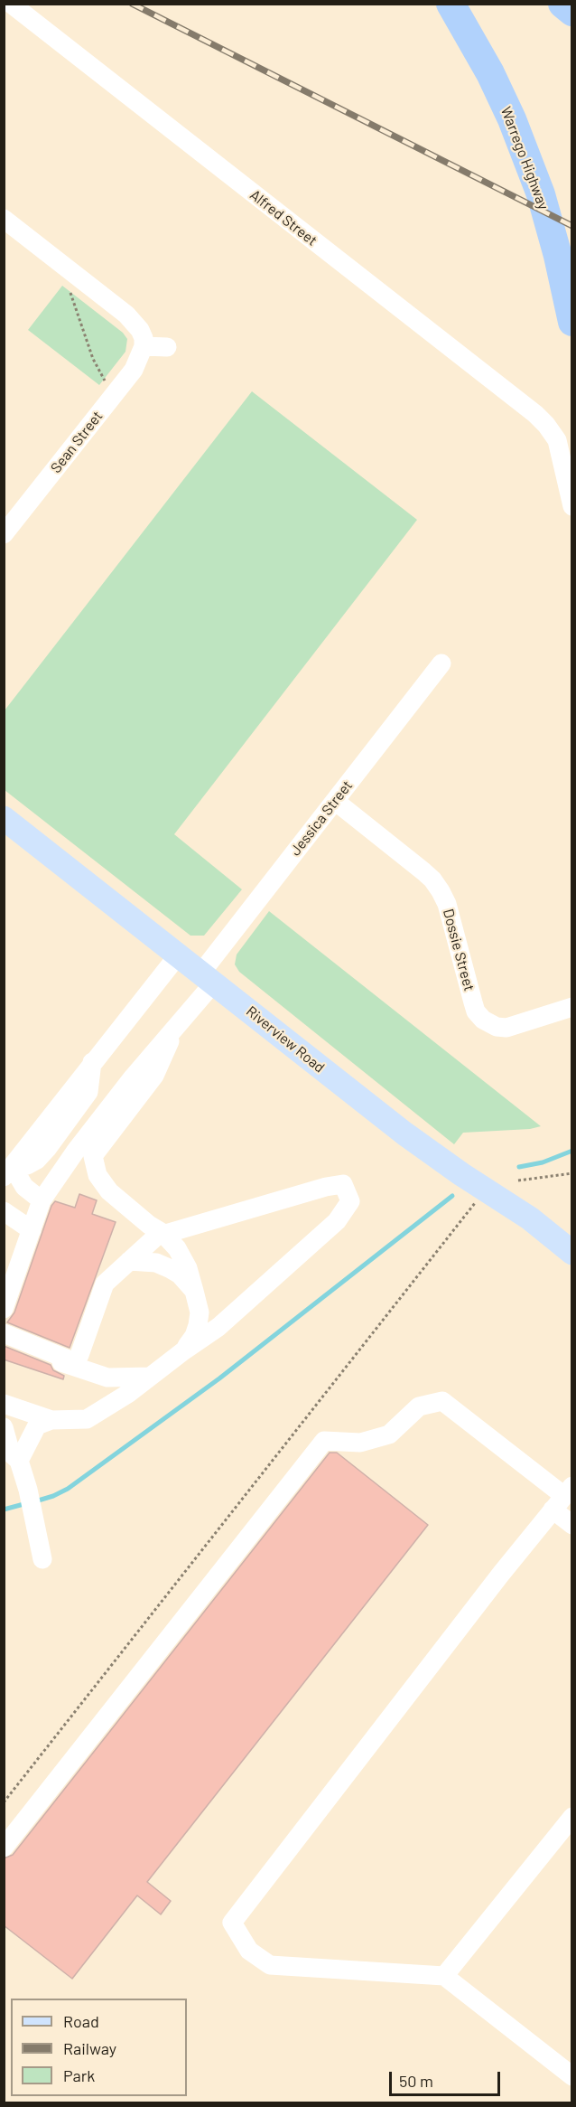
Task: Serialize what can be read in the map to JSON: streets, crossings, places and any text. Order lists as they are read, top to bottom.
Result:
{
  "streets": {
    "highway": ["Warrego Highway"],
    "main road": ["Riverview Road"],
    "street": [
      "Alfred Street",
      "Sean Street",
      "Jessica Street",
      "Dossie Street"
    ]
  },
  "crossings": [
    ["Jessica Street", "Dossie Street"],
    ["Jessica Street", "Riverview Road"]
  ],
  "legend": ["Road", "Railway", "Park"],
  "scale_bar": "50 m"
}
